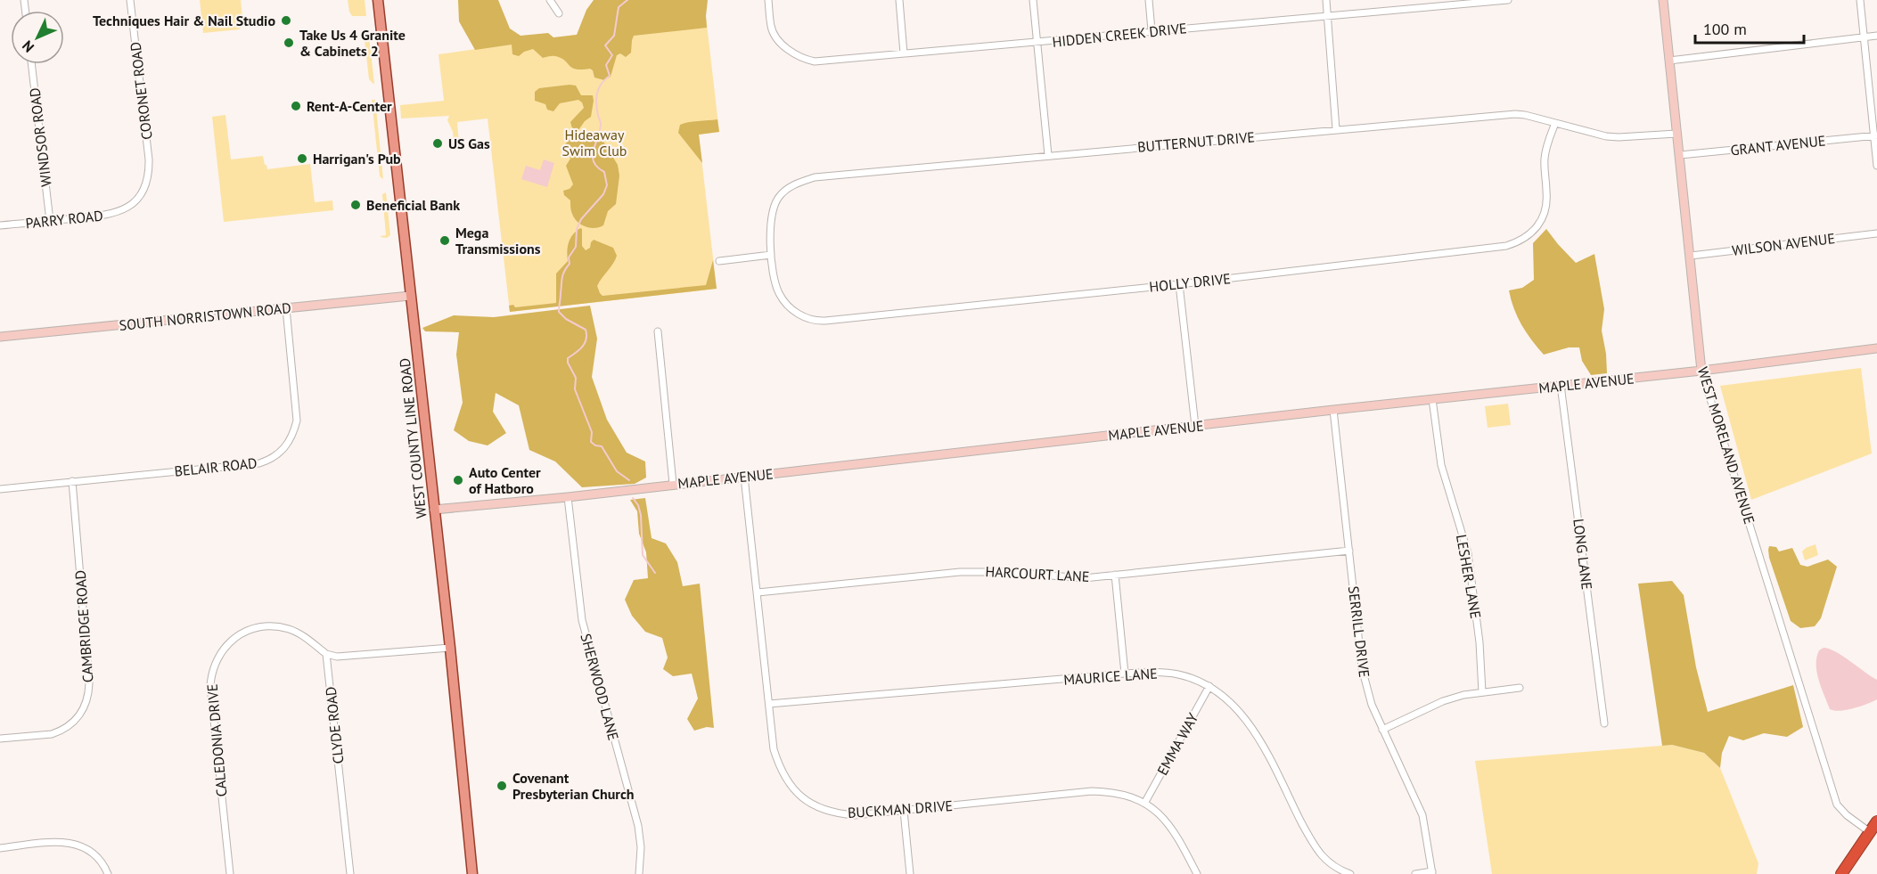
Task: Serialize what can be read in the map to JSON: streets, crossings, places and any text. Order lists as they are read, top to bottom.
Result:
{
  "streets": {
    "main road": ["WEST COUNTY LINE ROAD"],
    "street": [
      "HIDDEN CREEK DRIVE",
      "CORONET ROAD",
      "WINDSOR ROAD",
      "BUTTERNUT DRIVE",
      "GRANT AVENUE",
      "PARRY ROAD",
      "WILSON AVENUE",
      "HOLLY DRIVE",
      "SOUTH NORRISTOWN ROAD",
      "MAPLE AVENUE",
      "WEST MORELAND AVENUE",
      "BELAIR ROAD",
      "LONG LANE",
      "HARCOURT LANE",
      "LESHER LANE",
      "CAMBRIDGE ROAD",
      "SERRILL DRIVE",
      "MAURICE LANE",
      "SHERWOOD LANE",
      "CLYDE ROAD",
      "CALEDONIA DRIVE",
      "EMMA WAY",
      "BUCKMAN DRIVE"
    ]
  },
  "crossings": [
    ["CORONET ROAD", "PARRY ROAD"],
    ["WINDSOR ROAD", "PARRY ROAD"],
    ["BUTTERNUT DRIVE", "HOLLY DRIVE"],
    ["BUTTERNUT DRIVE", "WEST MORELAND AVENUE"],
    ["GRANT AVENUE", "WEST MORELAND AVENUE"],
    ["WILSON AVENUE", "WEST MORELAND AVENUE"],
    ["SOUTH NORRISTOWN ROAD", "WEST COUNTY LINE ROAD"],
    ["SOUTH NORRISTOWN ROAD", "BELAIR ROAD"],
    ["MAPLE AVENUE", "WEST COUNTY LINE ROAD"],
    ["MAPLE AVENUE", "WEST MORELAND AVENUE"],
    ["MAPLE AVENUE", "LONG LANE"],
    ["MAPLE AVENUE", "LESHER LANE"],
    ["MAPLE AVENUE", "SERRILL DRIVE"],
    ["MAPLE AVENUE", "SHERWOOD LANE"],
    ["MAPLE AVENUE", "BUCKMAN DRIVE"],
    ["BELAIR ROAD", "CAMBRIDGE ROAD"],
    ["HARCOURT LANE", "SERRILL DRIVE"],
    ["HARCOURT LANE", "BUCKMAN DRIVE"],
    ["MAURICE LANE", "EMMA WAY"],
    ["MAURICE LANE", "BUCKMAN DRIVE"],
    ["CLYDE ROAD", "CALEDONIA DRIVE"],
    ["EMMA WAY", "BUCKMAN DRIVE"]
  ],
  "parks": ["Hideaway Swim Club"],
  "places": [
    "Techniques Hair & Nail Studio",
    "Take Us 4 Granite & Cabinets 2",
    "Rent-A-Center",
    "US Gas",
    "Harrigan's Pub",
    "Beneficial Bank",
    "Mega Transmissions",
    "Auto Center of Hatboro",
    "Covenant Presbyterian Church"
  ],
  "scale_bar": "100 m",
  "north": "bottom left"
}
